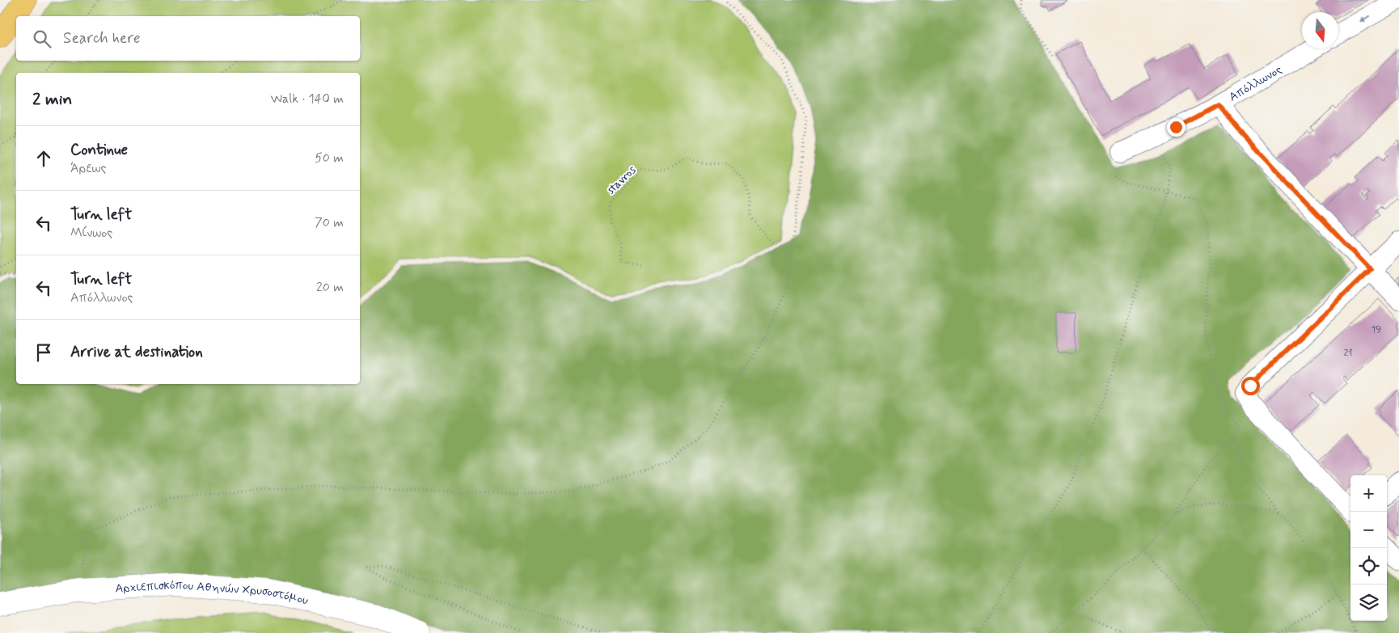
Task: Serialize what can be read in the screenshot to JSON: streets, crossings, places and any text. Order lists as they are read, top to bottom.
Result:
{
  "streets": {
    "street": ["Απόλλωνος", "Αρχιεπισκόπου Αθηνών Χρυσοστόμου"],
    "path": ["stavros"]
  },
  "house_numbers": ["19", "21"],
  "north": "bottom",
  "page": {
    "search": "Search here",
    "heading": ["2 min", "Walk · 140 m"],
    "list": [
      ["Continue", "Άρεως", "50 m"],
      ["Turn left", "Μίνωος", "70 m"],
      ["Turn left", "Απόλλωνος", "20 m"],
      "Arrive at destination"
    ],
    "map_buttons": ["+", "−"]
  }
}
